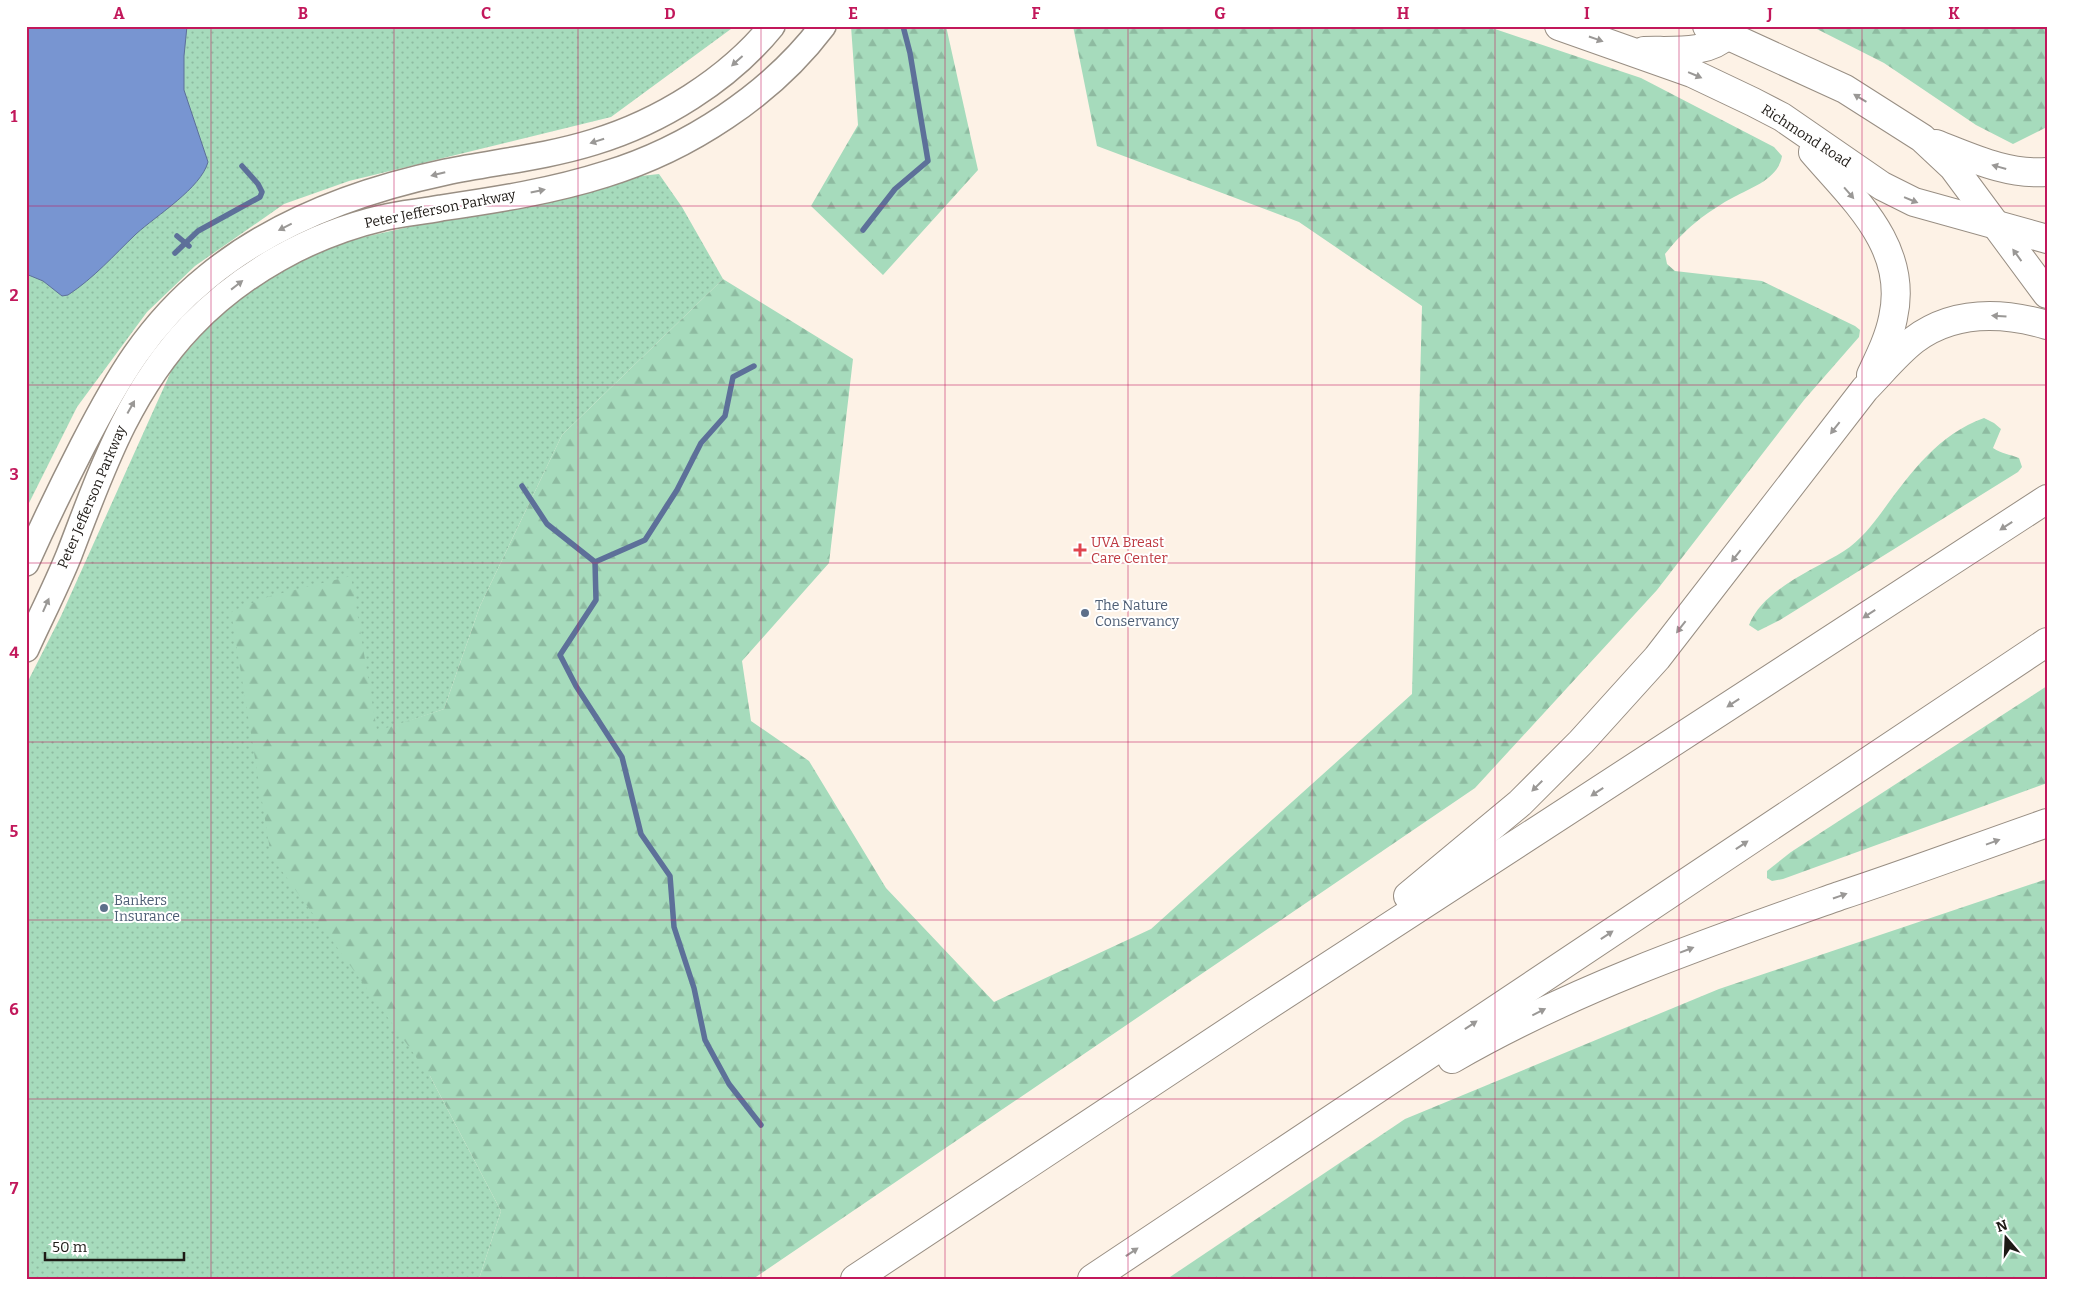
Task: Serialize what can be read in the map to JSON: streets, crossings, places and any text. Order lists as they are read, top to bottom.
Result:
{
  "streets": {
    "highway": ["Richmond Road"],
    "street": ["Peter Jefferson Parkway"]
  },
  "places": {
    "health": ["UVA Breast Care Center"],
    "other": ["The Nature Conservancy", "Bankers Insurance"]
  },
  "scale_bar": "50 m",
  "north": "top",
  "grid": {
    "columns": [
      "A",
      "B",
      "C",
      "D",
      "E",
      "F",
      "G",
      "H",
      "I",
      "J",
      "K"
    ],
    "rows": [
      "1",
      "2",
      "3",
      "4",
      "5",
      "6",
      "7"
    ]
  }
}
